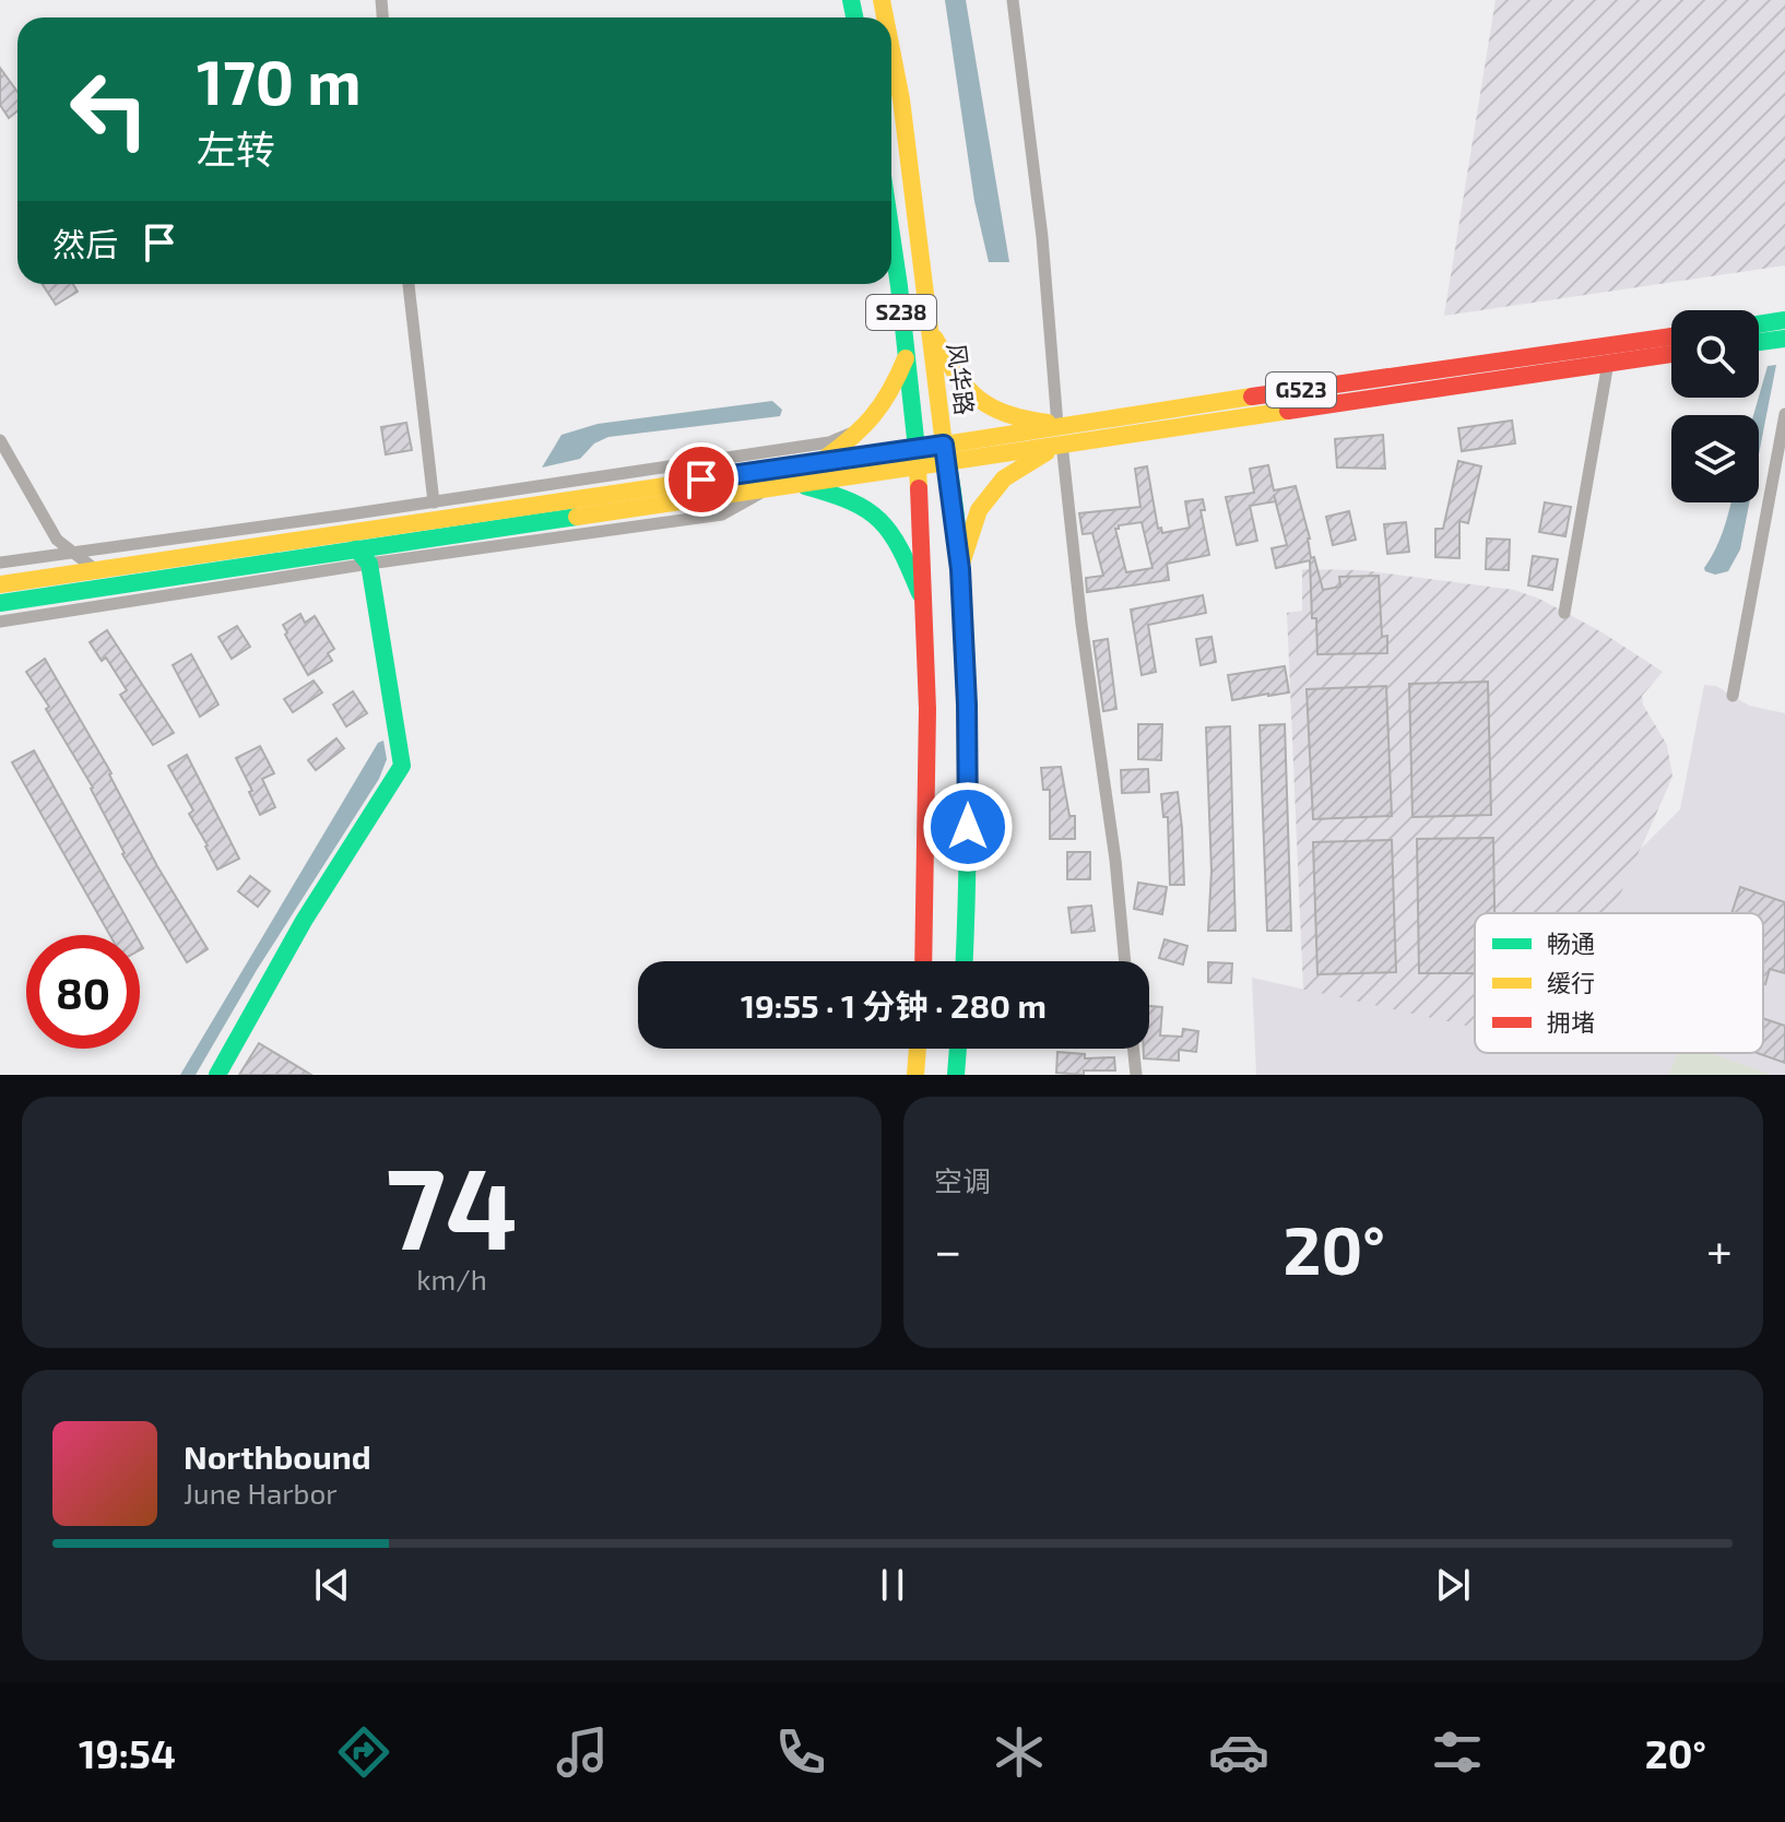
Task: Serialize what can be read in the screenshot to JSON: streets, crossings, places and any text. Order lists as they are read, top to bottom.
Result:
{
  "streets": {
    "main road": ["S238", "风华路", "G523"]
  },
  "crossings": [
    ["S238", "G523"],
    ["风华路", "G523"]
  ],
  "legend": ["畅通", "缓行", "拥堵"],
  "page": {
    "turn": ["170 m", "左转"],
    "then": "然后",
    "limit": "80",
    "trip": "19:55 · 1 分钟 · 280 m",
    "tile": [
      ["74", "km/h"],
      "空调"
    ],
    "heat": ["−", "20°", "+"],
    "song": ["Northbound", "June Harbor"],
    "tabs": ["19:54", "20°"]
  }
}
